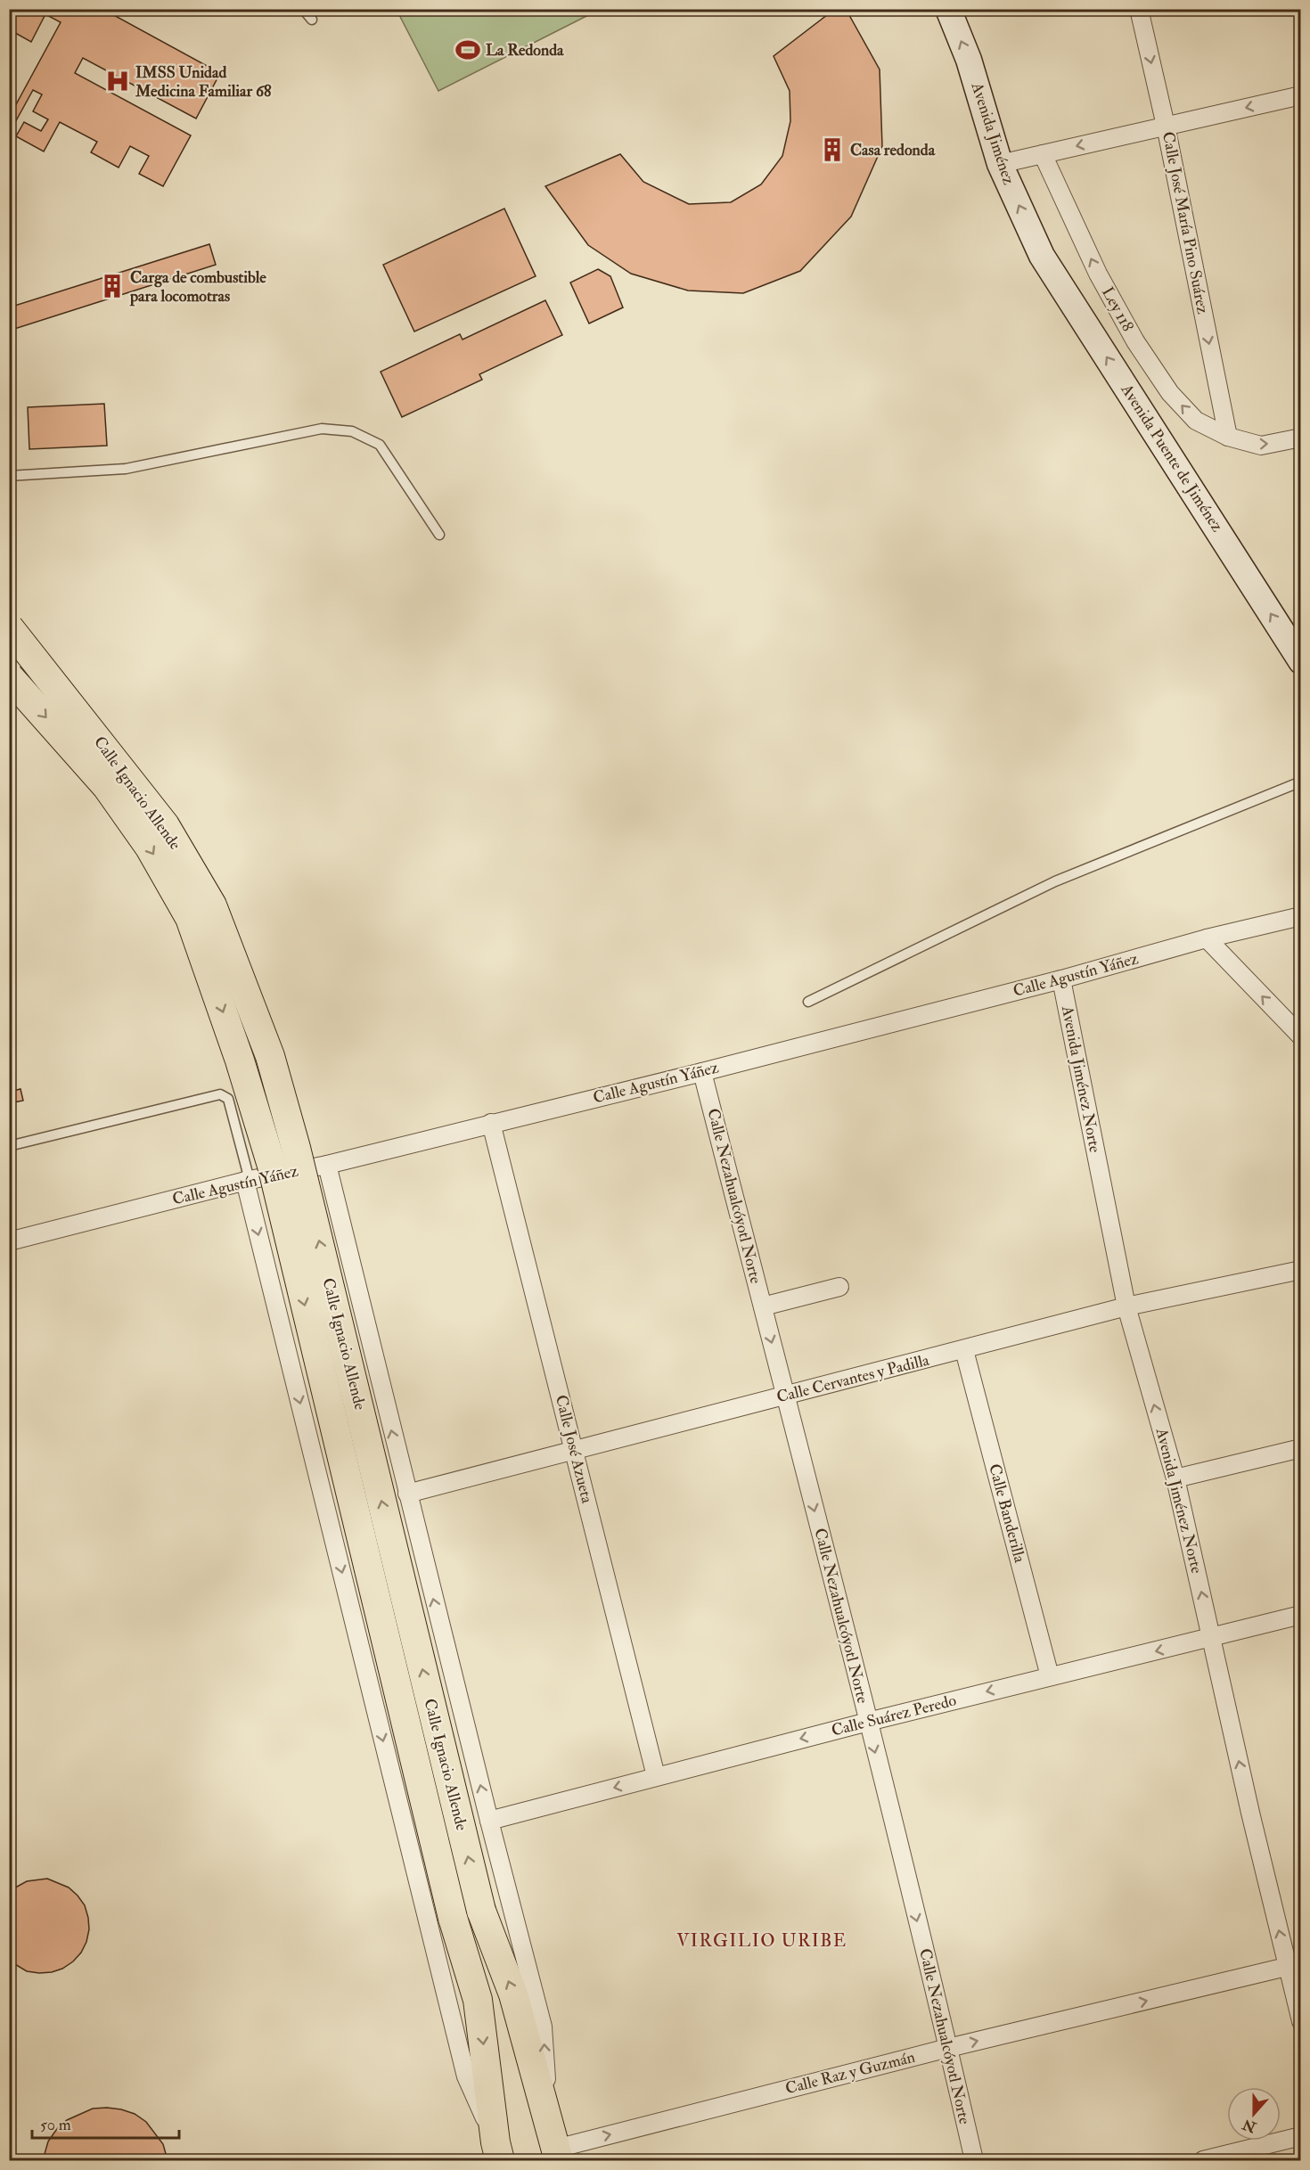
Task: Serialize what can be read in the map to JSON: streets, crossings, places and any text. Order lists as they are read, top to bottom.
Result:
{
  "streets": {
    "main road": ["Calle Ignacio Allende"],
    "street": [
      "Avenida Jiménez",
      "Calle José María Pino Suárez",
      "Ley 118",
      "Avenida Puente de Jiménez",
      "Calle Agustín Yáñez",
      "Avenida Jiménez Norte",
      "Calle Nezahualcóyotl Norte",
      "Calle Cervantes y Padilla",
      "Calle José Azueta",
      "Calle Banderilla",
      "Calle Suárez Peredo",
      "Calle Raz y Guzmán"
    ]
  },
  "crossings": [
    ["Avenida Jiménez", "Avenida Puente de Jiménez"],
    ["Calle José María Pino Suárez", "Ley 118"],
    ["Calle Ignacio Allende", "Calle Agustín Yáñez"],
    ["Calle Ignacio Allende", "Calle Cervantes y Padilla"],
    ["Calle Ignacio Allende", "Calle Suárez Peredo"],
    ["Calle Ignacio Allende", "Calle Raz y Guzmán"],
    ["Calle Agustín Yáñez", "Avenida Jiménez Norte"],
    ["Calle Agustín Yáñez", "Calle Nezahualcóyotl Norte"],
    ["Calle Agustín Yáñez", "Calle José Azueta"],
    ["Avenida Jiménez Norte", "Calle Cervantes y Padilla"],
    ["Avenida Jiménez Norte", "Calle Suárez Peredo"],
    ["Avenida Jiménez Norte", "Calle Raz y Guzmán"],
    ["Calle Nezahualcóyotl Norte", "Calle Cervantes y Padilla"],
    ["Calle Nezahualcóyotl Norte", "Calle Suárez Peredo"],
    ["Calle Nezahualcóyotl Norte", "Calle Raz y Guzmán"],
    ["Calle Cervantes y Padilla", "Calle José Azueta"],
    ["Calle Cervantes y Padilla", "Calle Banderilla"],
    ["Calle José Azueta", "Calle Suárez Peredo"],
    ["Calle Banderilla", "Calle Suárez Peredo"]
  ],
  "one_way": [
    "Avenida Jiménez",
    "Calle José María Pino Suárez",
    "Avenida Puente de Jiménez",
    "Avenida Jiménez Norte",
    "Calle Nezahualcóyotl Norte",
    "Calle Suárez Peredo",
    "Calle Raz y Guzmán"
  ],
  "districts": ["VIRGILIO URIBE"],
  "places": {
    "sports": ["La Redonda"],
    "hospital": ["IMSS Unidad Medicina Familiar 68"],
    "building": ["Casa redonda", "Carga de combustible para locomotras"]
  },
  "scale_bar": "50 m",
  "north": "bottom"
}
